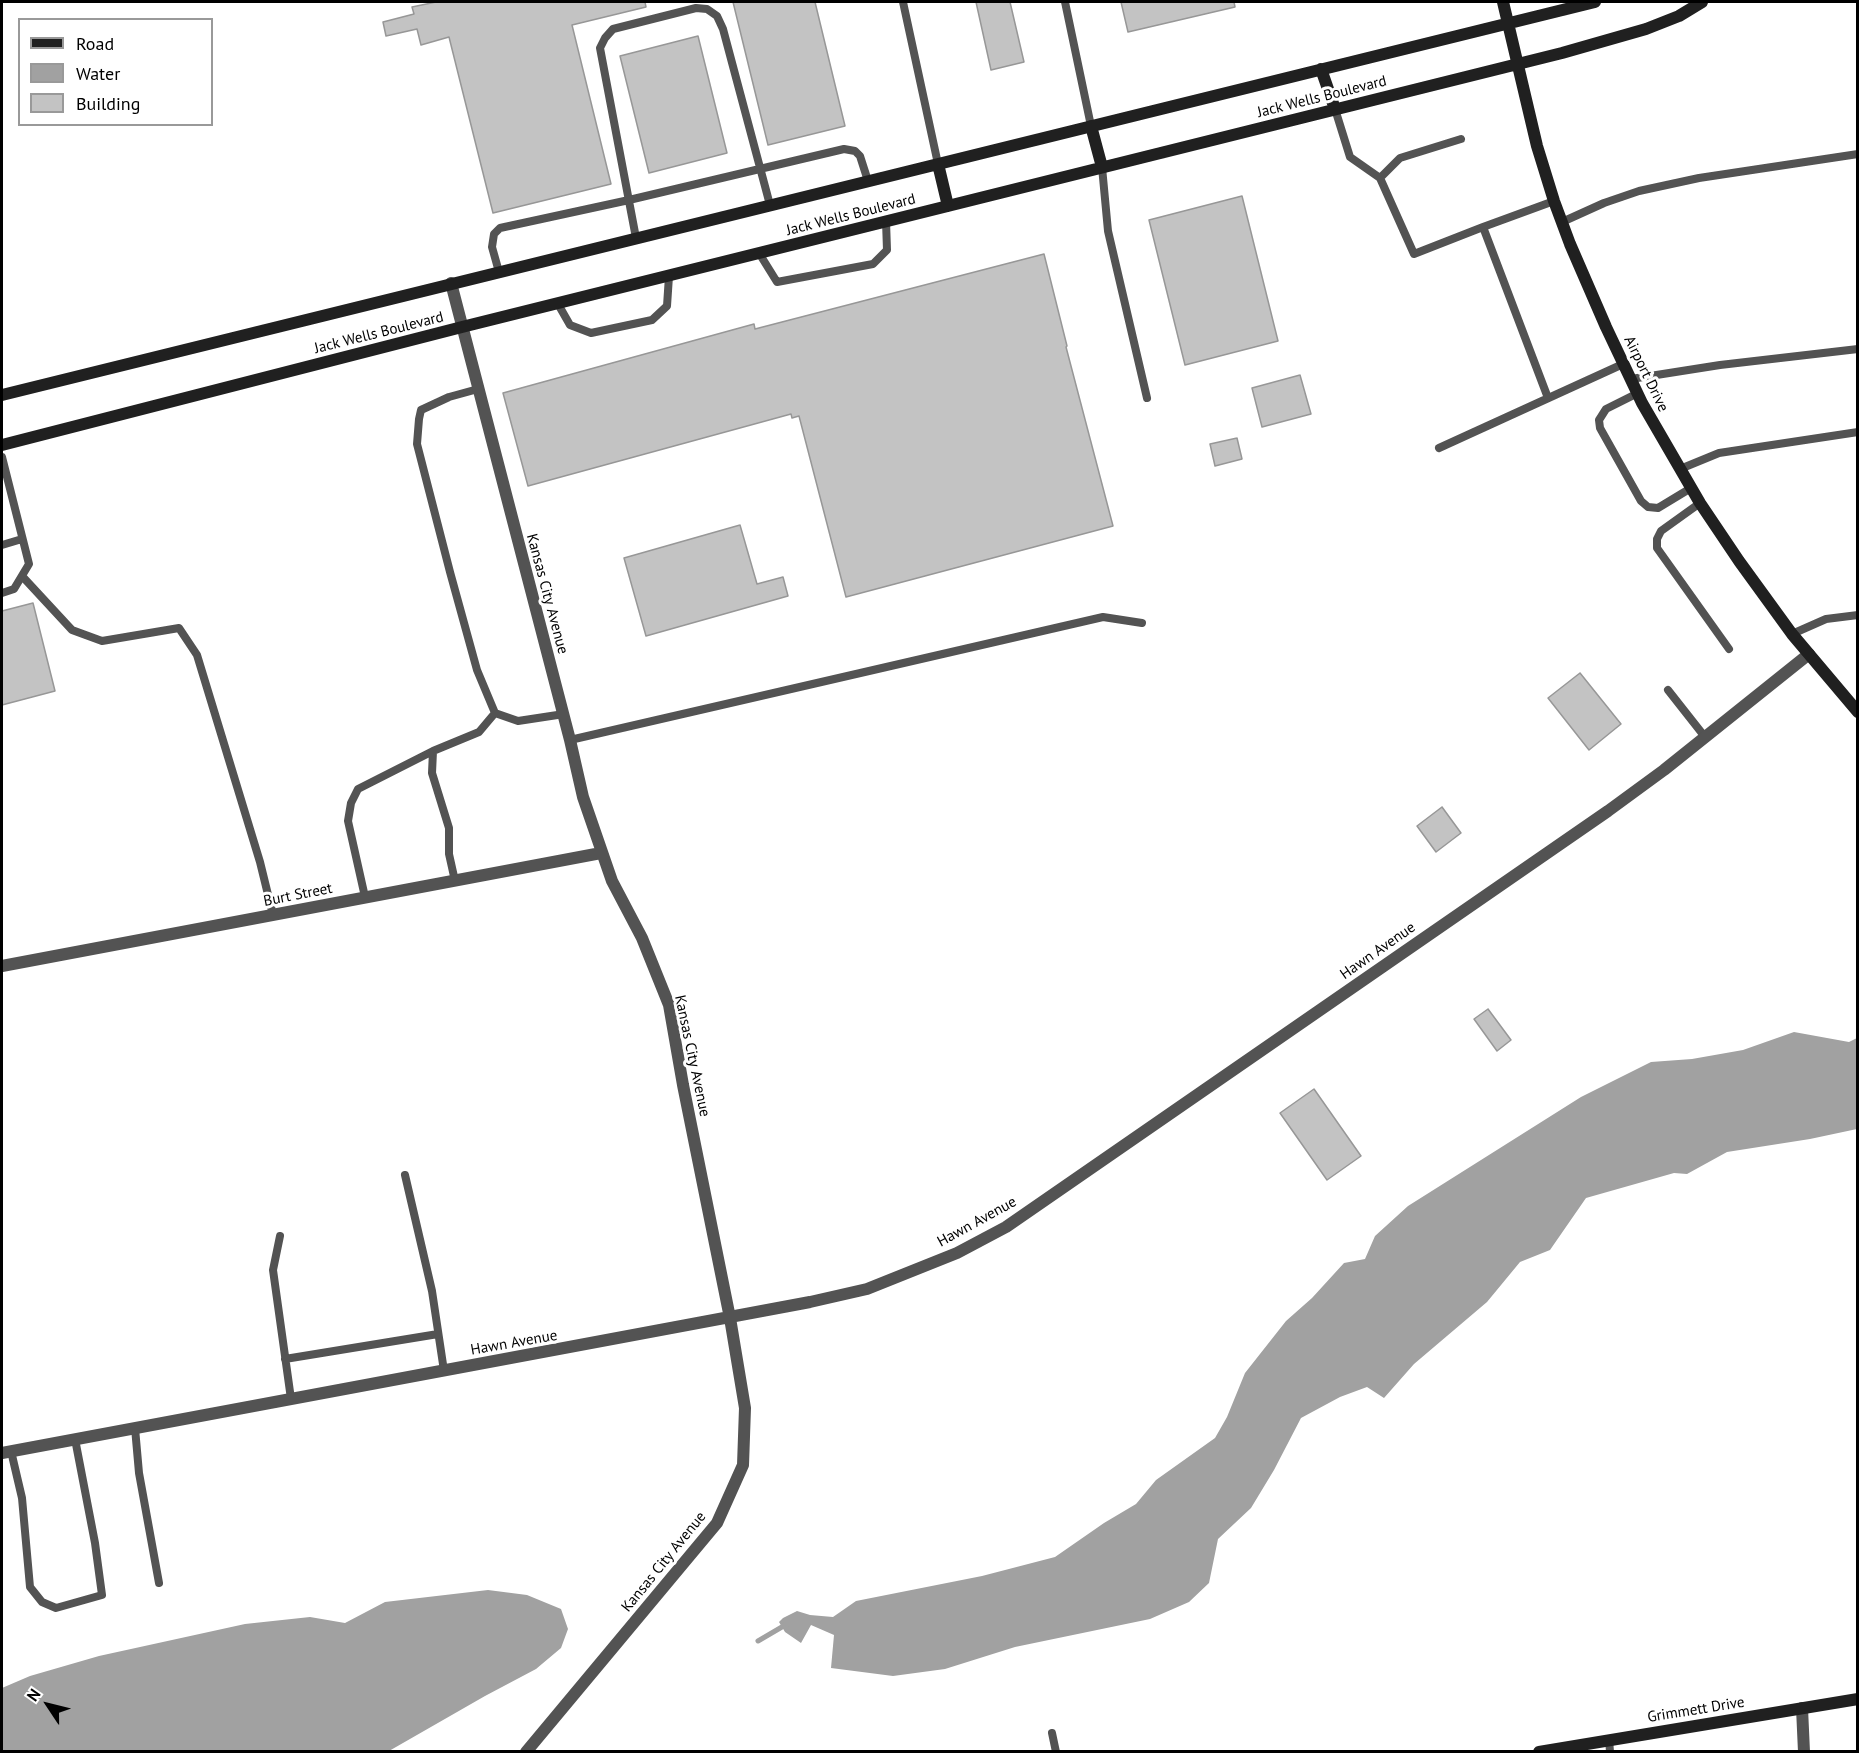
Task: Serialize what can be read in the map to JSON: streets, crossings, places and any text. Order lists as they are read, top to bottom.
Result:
{
  "streets": {
    "street": [
      "Jack Wells Boulevard",
      "Airport Drive",
      "Kansas City Avenue",
      "Burt Street",
      "Hawn Avenue",
      "Grimmett Drive"
    ]
  },
  "crossings": [
    ["Jack Wells Boulevard", "Airport Drive"],
    ["Jack Wells Boulevard", "Kansas City Avenue"],
    ["Airport Drive", "Hawn Avenue"],
    ["Kansas City Avenue", "Burt Street"],
    ["Kansas City Avenue", "Hawn Avenue"]
  ],
  "legend": ["Road", "Water", "Building"],
  "north": "top left"
}
